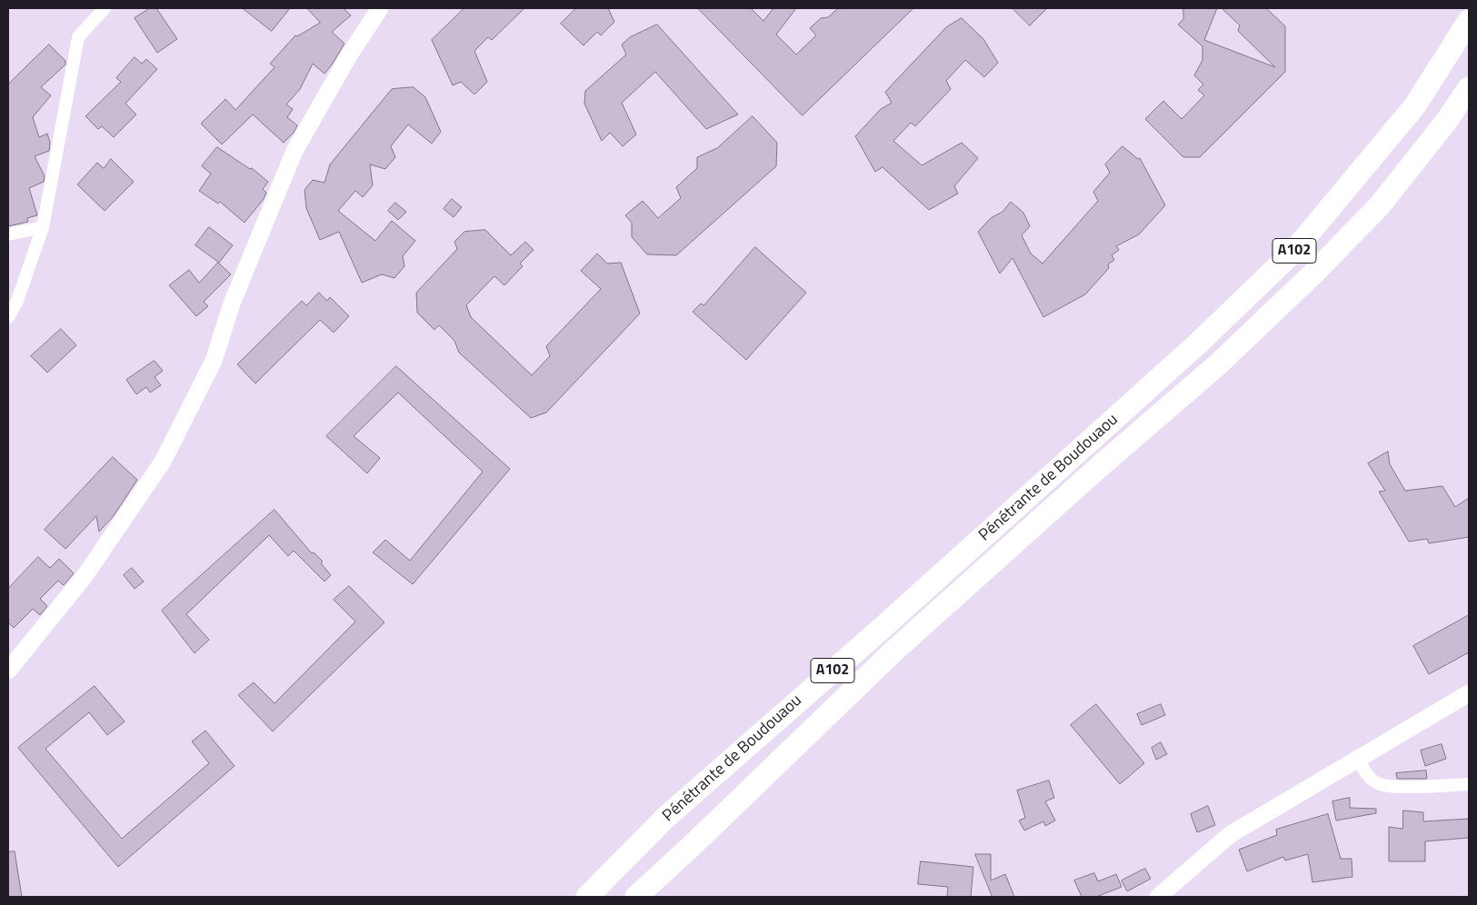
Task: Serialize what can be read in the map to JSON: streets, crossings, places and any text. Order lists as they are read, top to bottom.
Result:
{
  "streets": {
    "highway": ["A102", "Pénétrante de Boudouaou"]
  }
}
